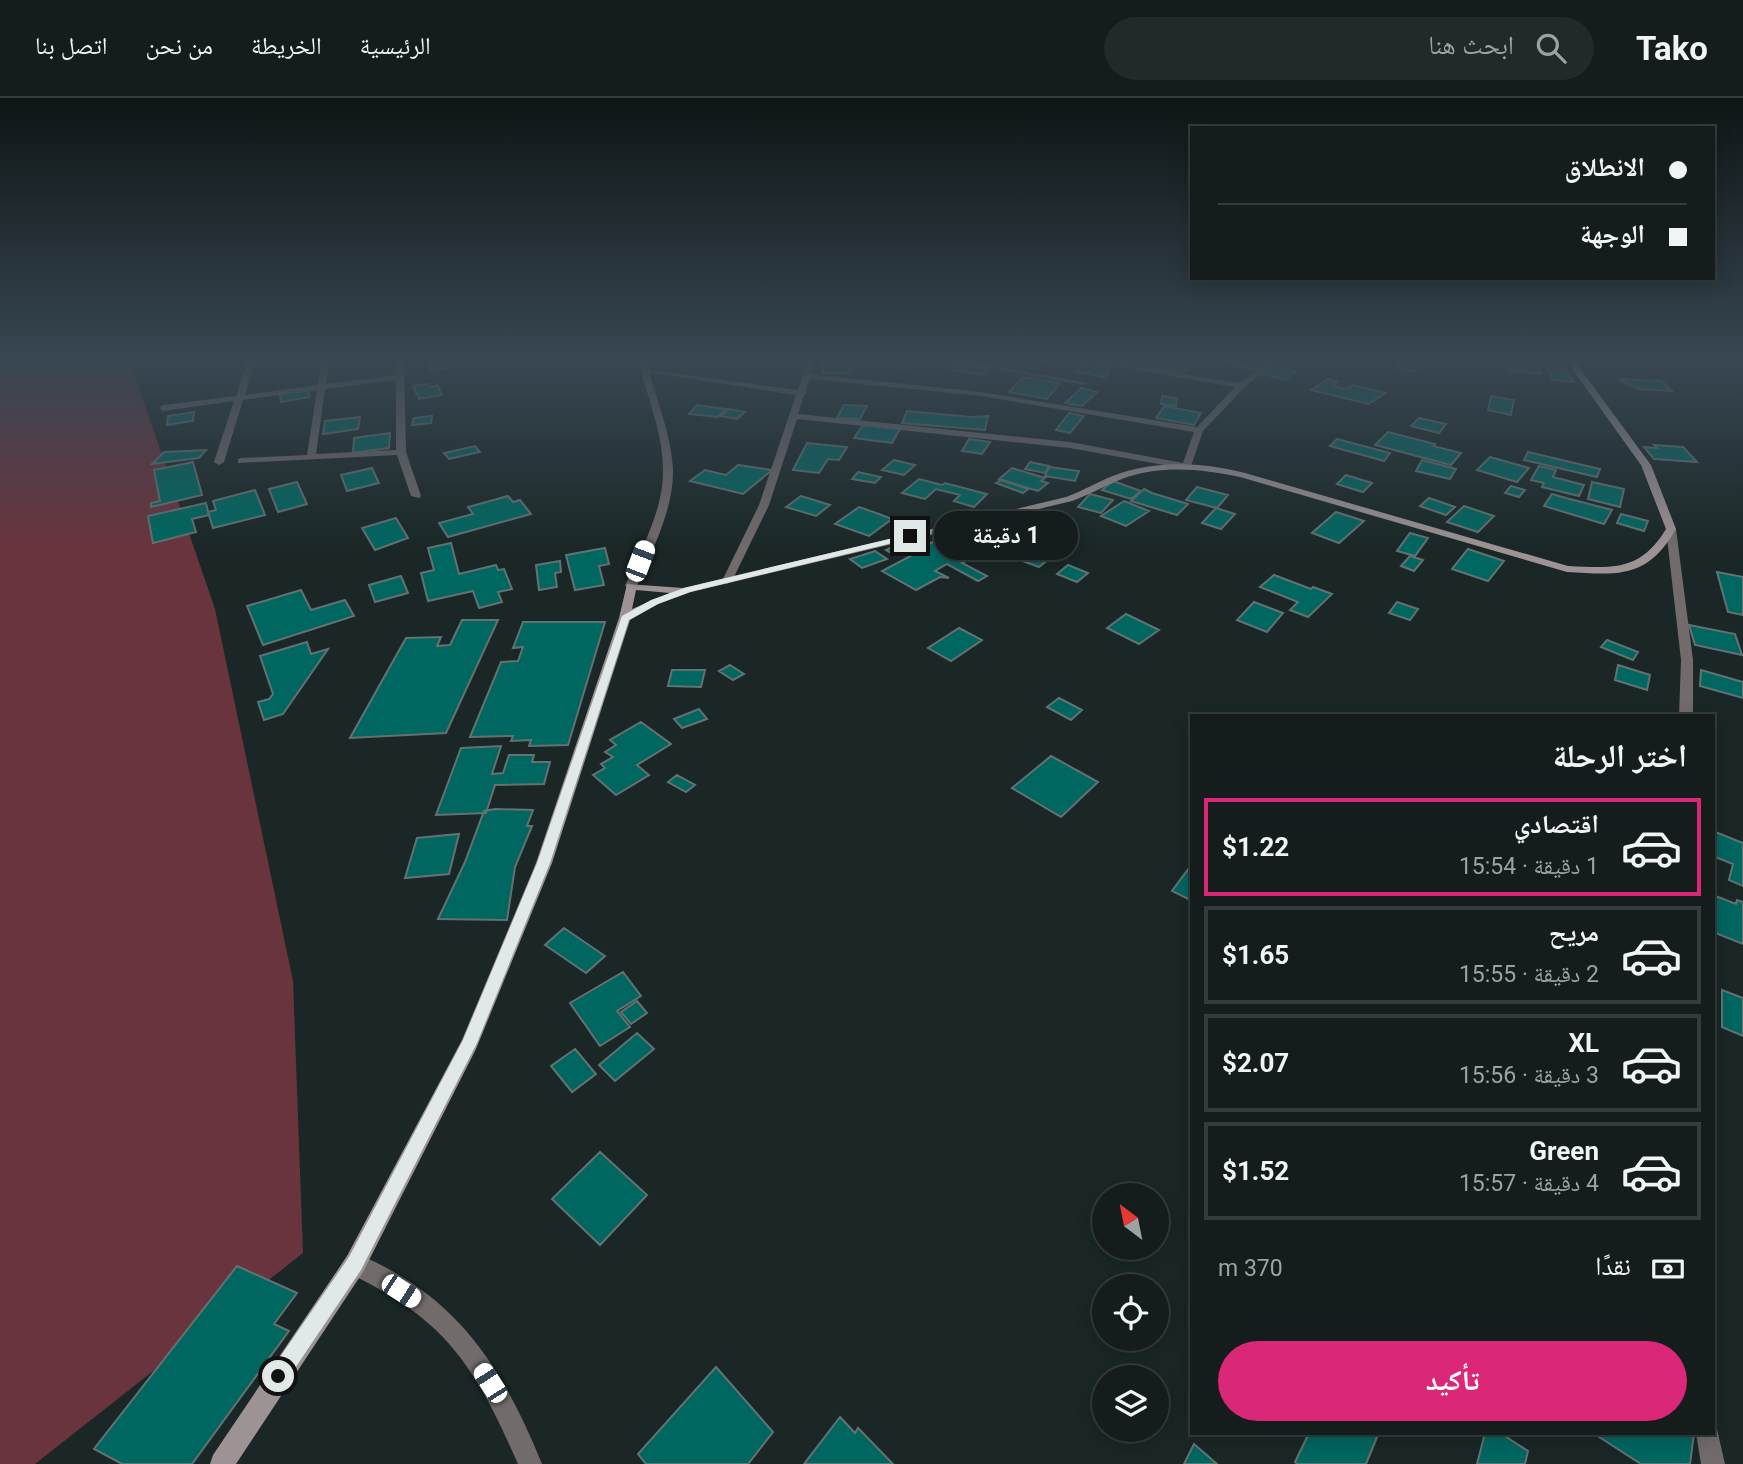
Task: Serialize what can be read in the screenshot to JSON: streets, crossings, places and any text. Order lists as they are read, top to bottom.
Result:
{
  "north": "top left",
  "page": {
    "header": "Tako",
    "search": "ابحث هنا",
    "nav": [
      "الرئيسية",
      "الخريطة",
      "من نحن",
      "اتصل بنا"
    ],
    "banner": ["الانطلاق", "الوجهة"],
    "bubble": "1 دقيقة",
    "heading": "اختر الرحلة",
    "list": [
      {
        "name": "اقتصادي",
        "note": "1 دقيقة · 15:54",
        "value": "$1.22"
      },
      {
        "name": "مريح",
        "note": "2 دقيقة · 15:55",
        "value": "$1.65"
      },
      {
        "name": "XL",
        "note": "3 دقيقة · 15:56",
        "value": "$2.07"
      },
      {
        "name": "Green",
        "note": "4 دقيقة · 15:57",
        "value": "$1.52"
      }
    ],
    "pay": ["نقدًا", "370 m"],
    "buttons": "تأكيد"
  }
}
